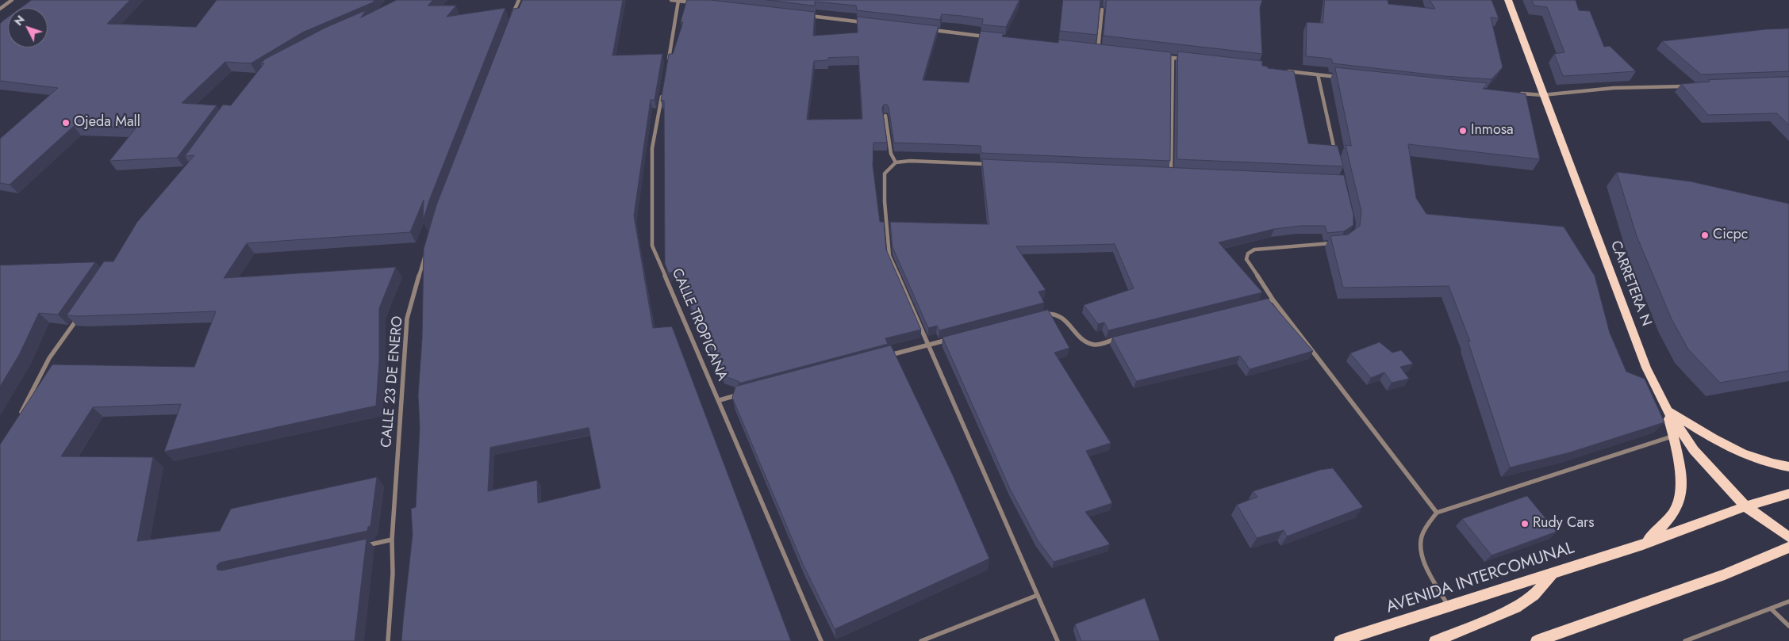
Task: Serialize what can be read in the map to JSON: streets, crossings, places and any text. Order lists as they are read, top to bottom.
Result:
{
  "streets": {
    "main road": ["CARRETERA N", "AVENIDA INTERCOMUNAL"],
    "street": ["CALLE TROPICANA", "CALLE 23 DE ENERO"]
  },
  "crossings": [
    ["CARRETERA N", "AVENIDA INTERCOMUNAL"]
  ],
  "places": [
    "Ojeda Mall",
    "Inmosa",
    "Cicpc",
    "Rudy Cars"
  ],
  "north": "top left"
}
